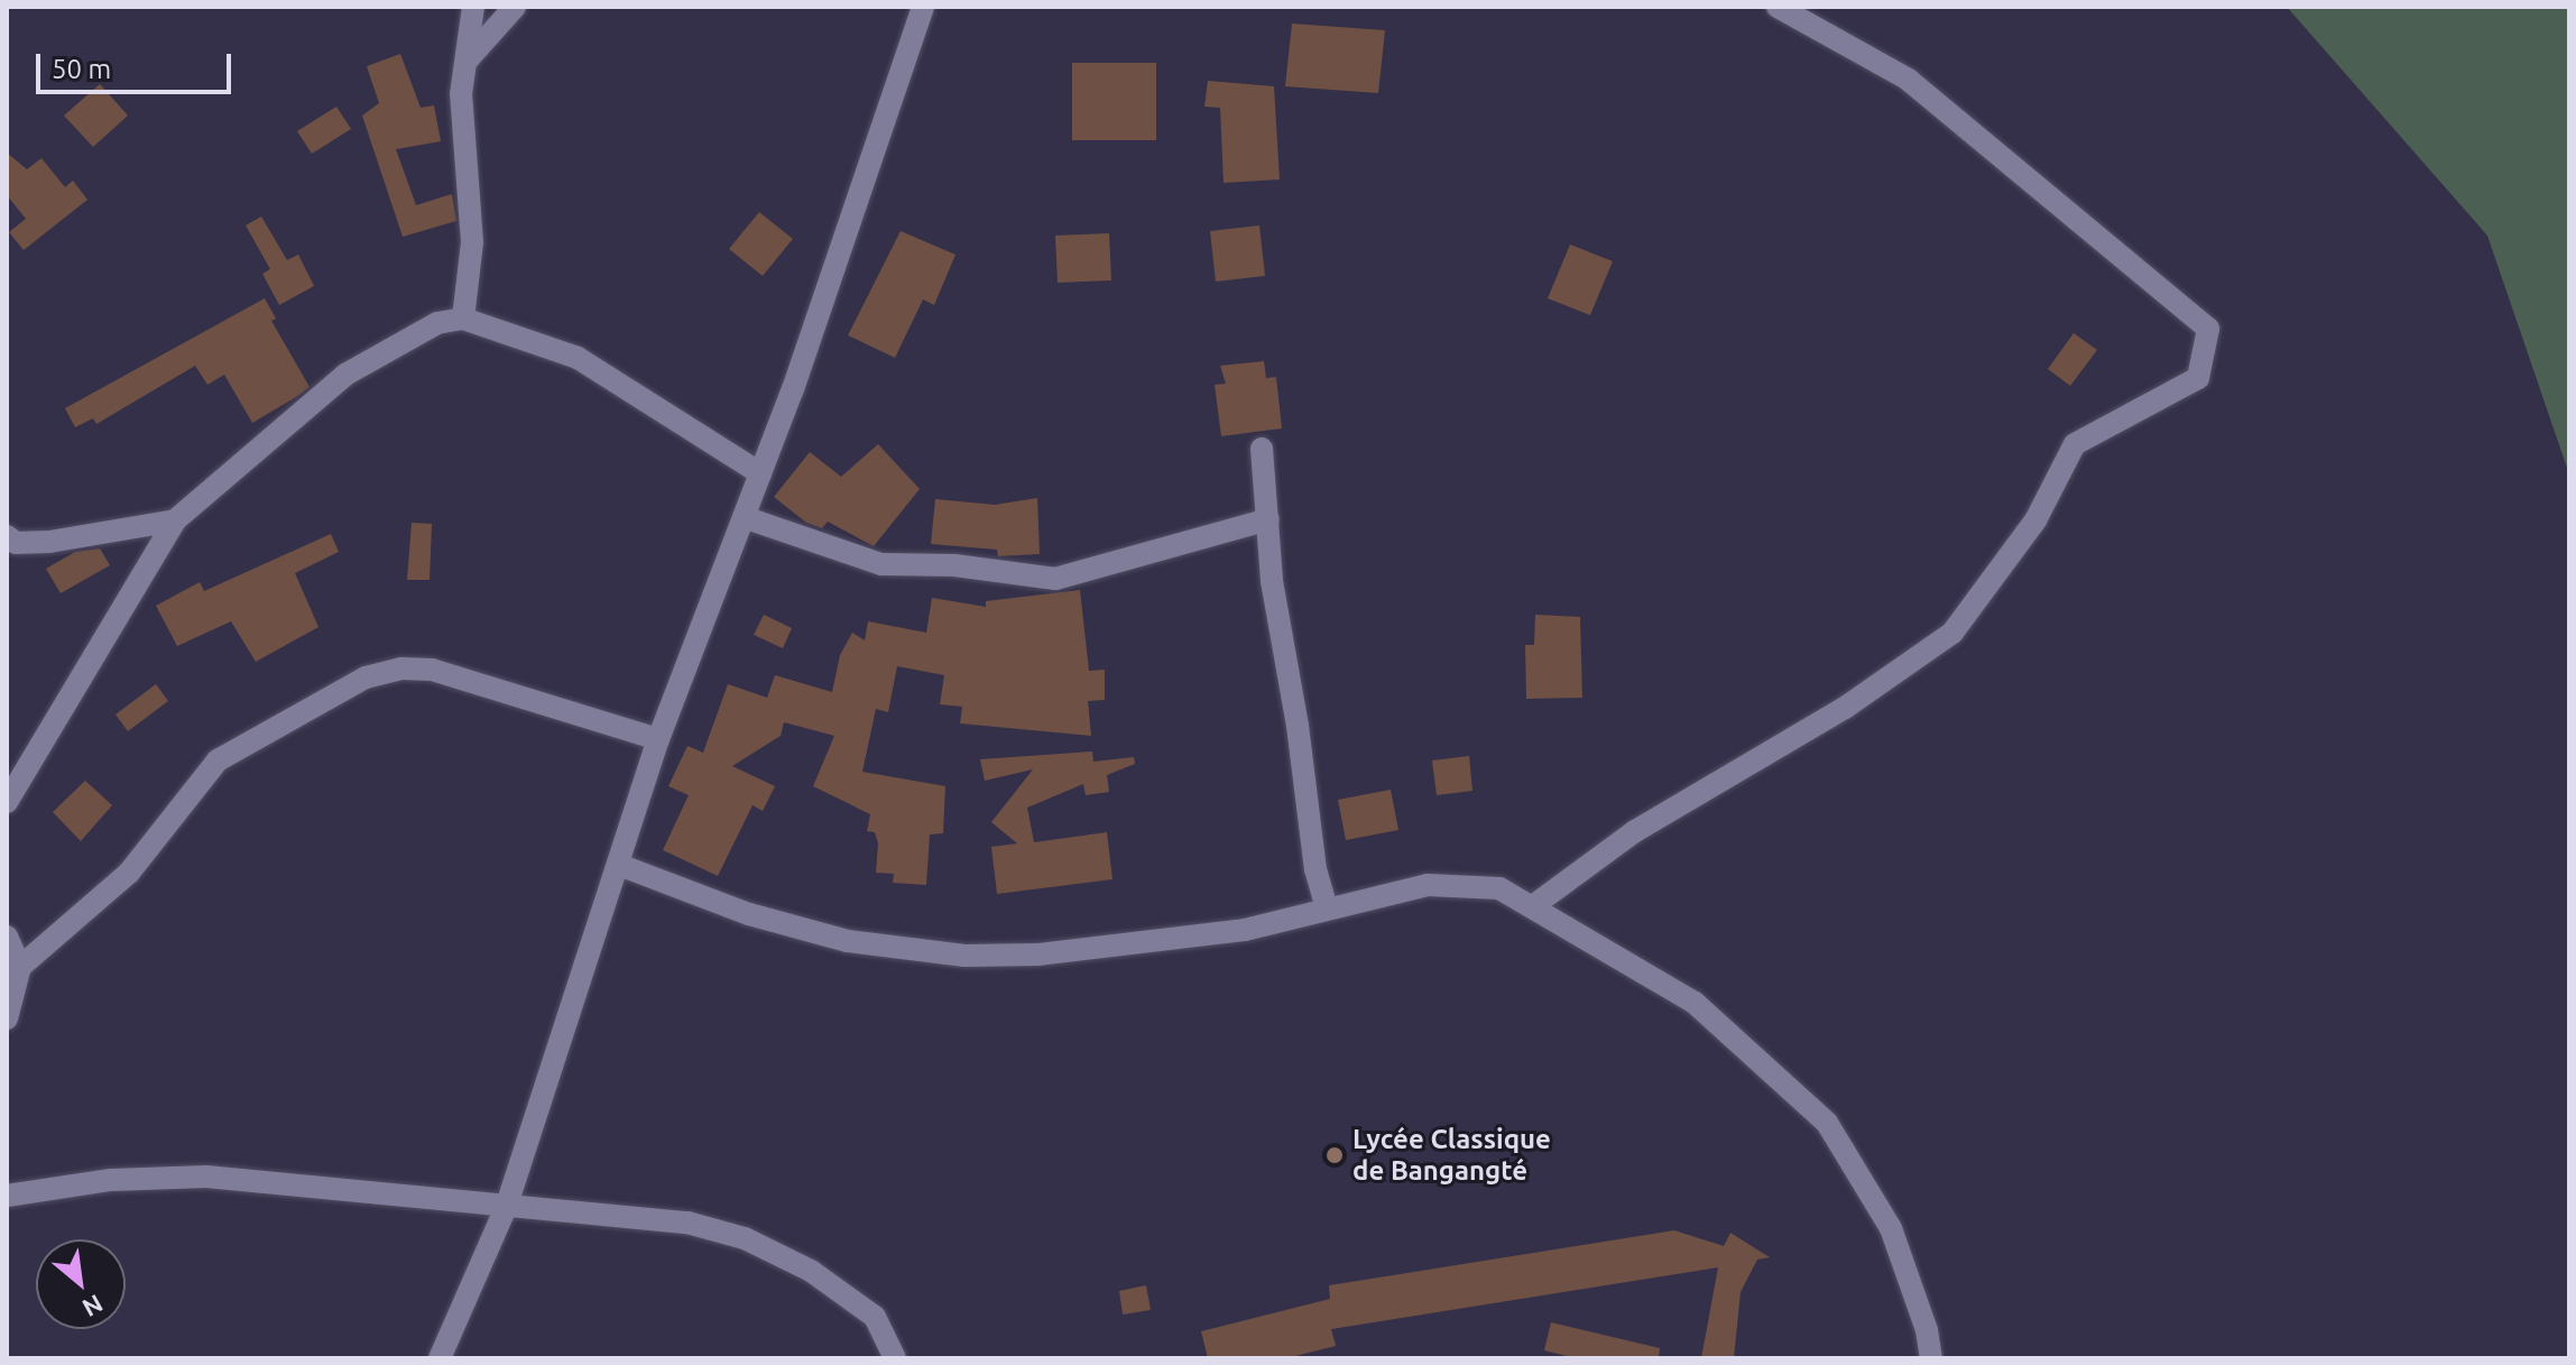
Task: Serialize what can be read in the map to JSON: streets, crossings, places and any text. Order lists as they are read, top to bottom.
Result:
{
  "places": ["Lycée Classique de Bangangté"],
  "scale_bar": "50 m",
  "north": "bottom right"
}
